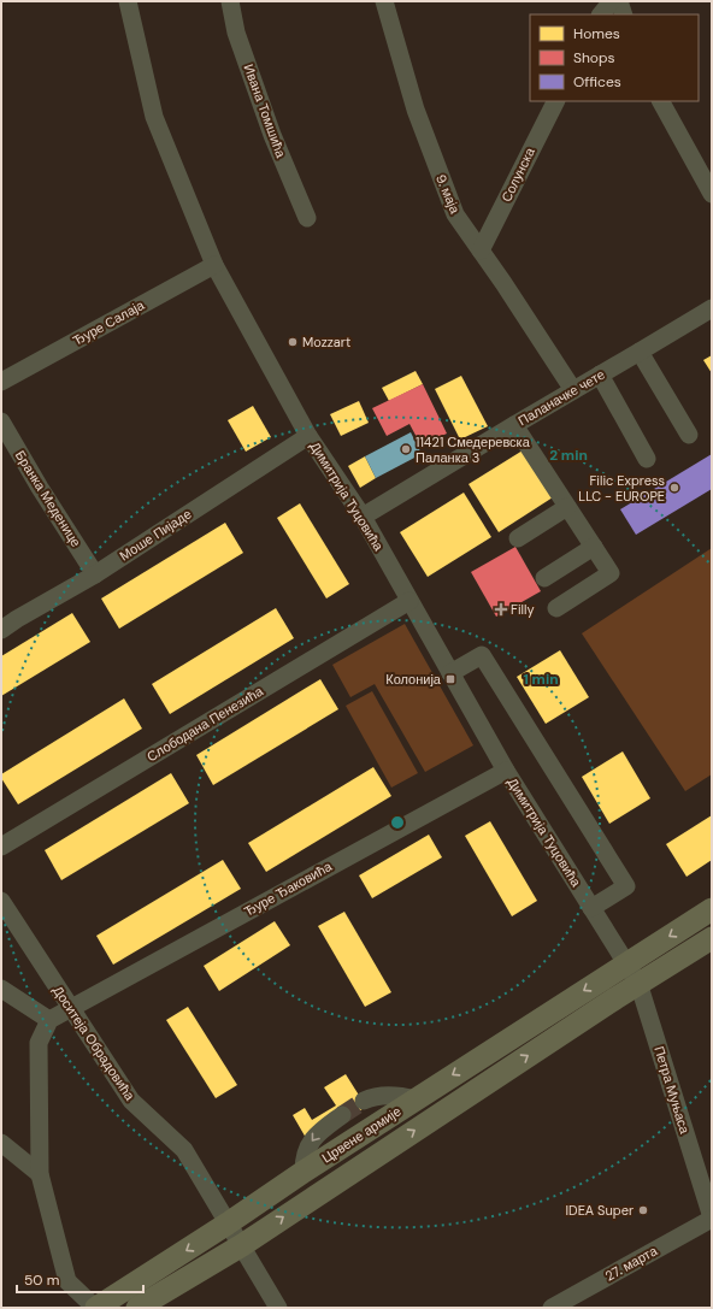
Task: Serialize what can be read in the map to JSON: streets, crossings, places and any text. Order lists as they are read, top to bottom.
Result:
{
  "streets": {
    "main road": ["Црвене армије"],
    "street": [
      "Ивана Томшића",
      "Солунска",
      "9. маја",
      "Ђуре Салаја",
      "Паланачке чете",
      "Димитрија Туцовића",
      "Бранка Меденице",
      "Моше Пијаде",
      "Слободана Пенезића",
      "Ђуре Ђаковића",
      "Доситеја Обрадовића",
      "Петра Муњаса",
      "27. марта"
    ]
  },
  "crossings": [
    ["Солунска", "9. маја"],
    ["9. маја", "Паланачке чете"],
    ["Ђуре Салаја", "Димитрија Туцовића"],
    ["Паланачке чете", "Димитрија Туцовића"],
    ["Димитрија Туцовића", "Моше Пијаде"],
    ["Димитрија Туцовића", "Слободана Пенезића"],
    ["Димитрија Туцовића", "Ђуре Ђаковића"],
    ["Димитрија Туцовића", "Петра Муњаса"],
    ["Димитрија Туцовића", "Црвене армије"],
    ["Бранка Меденице", "Моше Пијаде"],
    ["Ђуре Ђаковића", "Доситеја Обрадовића"],
    ["Доситеја Обрадовића", "Црвене армије"],
    ["Петра Муњаса", "Црвене армије"],
    ["Петра Муњаса", "27. марта"]
  ],
  "places": {
    "other": [
      "Mozzart",
      "11421 Смедеревска Паланка 3",
      "Filic Express LLC - EUROPE",
      "IDEA Super"
    ],
    "health": ["Filly"],
    "transit": ["Колонија"]
  },
  "legend": ["Homes", "Shops", "Offices"],
  "scale_bar": "50 m",
  "rings": ["2 min", "1 min"]
}
